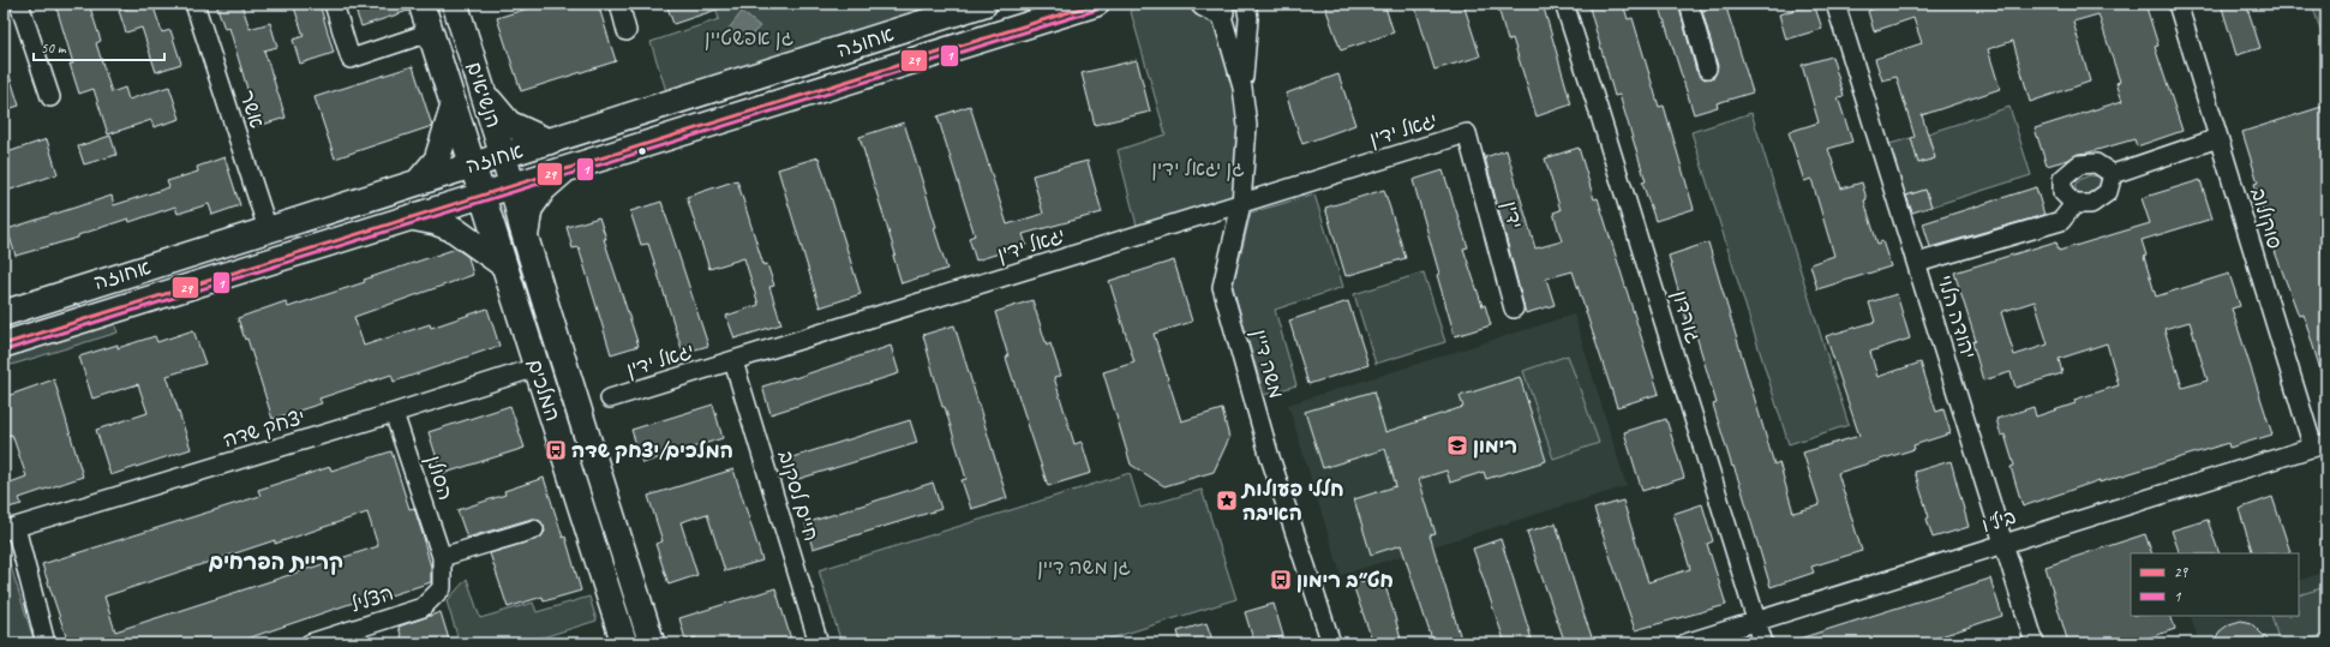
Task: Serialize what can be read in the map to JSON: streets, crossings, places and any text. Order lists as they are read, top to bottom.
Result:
{
  "streets": {
    "main road": ["אחוזה", "הנשיאים", "המלכים"],
    "street": [
      "אשר",
      "יגאל ידין",
      "ידין",
      "סוקולוב",
      "גורדון",
      "יהודה הלוי",
      "משה דיין",
      "יצחק שדה",
      "הסולן",
      "חיים לסקוב",
      "ביל\"ו",
      "הצליל"
    ]
  },
  "crossings": [
    ["אחוזה", "הנשיאים"],
    ["אחוזה", "אשר"],
    ["אחוזה", "המלכים"],
    ["הנשיאים", "המלכים"],
    ["יגאל ידין", "ידין"],
    ["יגאל ידין", "משה דיין"],
    ["יגאל ידין", "חיים לסקוב"],
    ["סוקולוב", "ביל\"ו"],
    ["גורדון", "ביל\"ו"],
    ["יהודה הלוי", "ביל\"ו"],
    ["המלכים", "יצחק שדה"],
    ["יצחק שדה", "הסולן"],
    ["הסולן", "הצליל"]
  ],
  "districts": ["קריית הפרחים"],
  "parks": ["גן אפשטיין", "גן יגאל ידין", "גן משה דיין"],
  "places": {
    "school or university": ["רימון"],
    "bus stop": ["המלכים/יצחק שדה", "חט״ב רימון"],
    "place": ["חללי פעולות האיבה"]
  },
  "lines": ["transit line 29", "transit line 1"],
  "legend": ["29", "1"],
  "scale_bar": "50 m"
}
